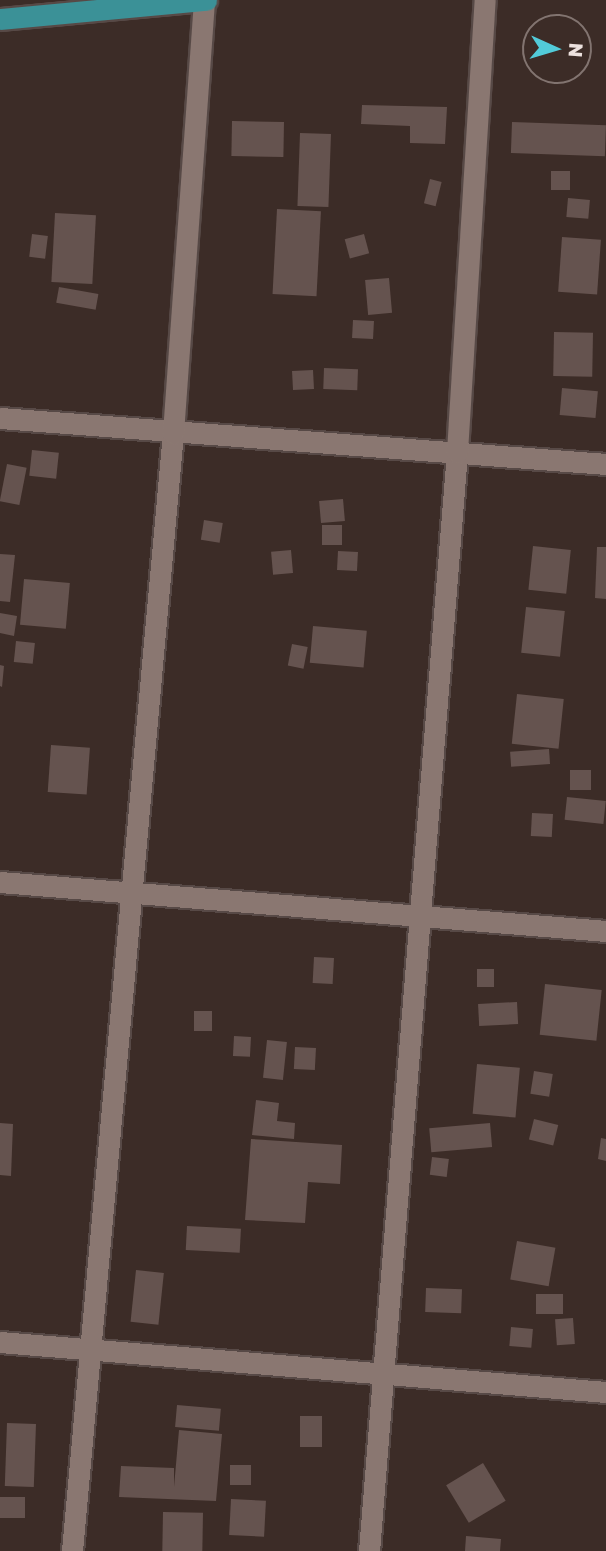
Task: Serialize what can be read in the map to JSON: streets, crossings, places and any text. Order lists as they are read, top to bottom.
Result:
{
  "north": "right"
}
